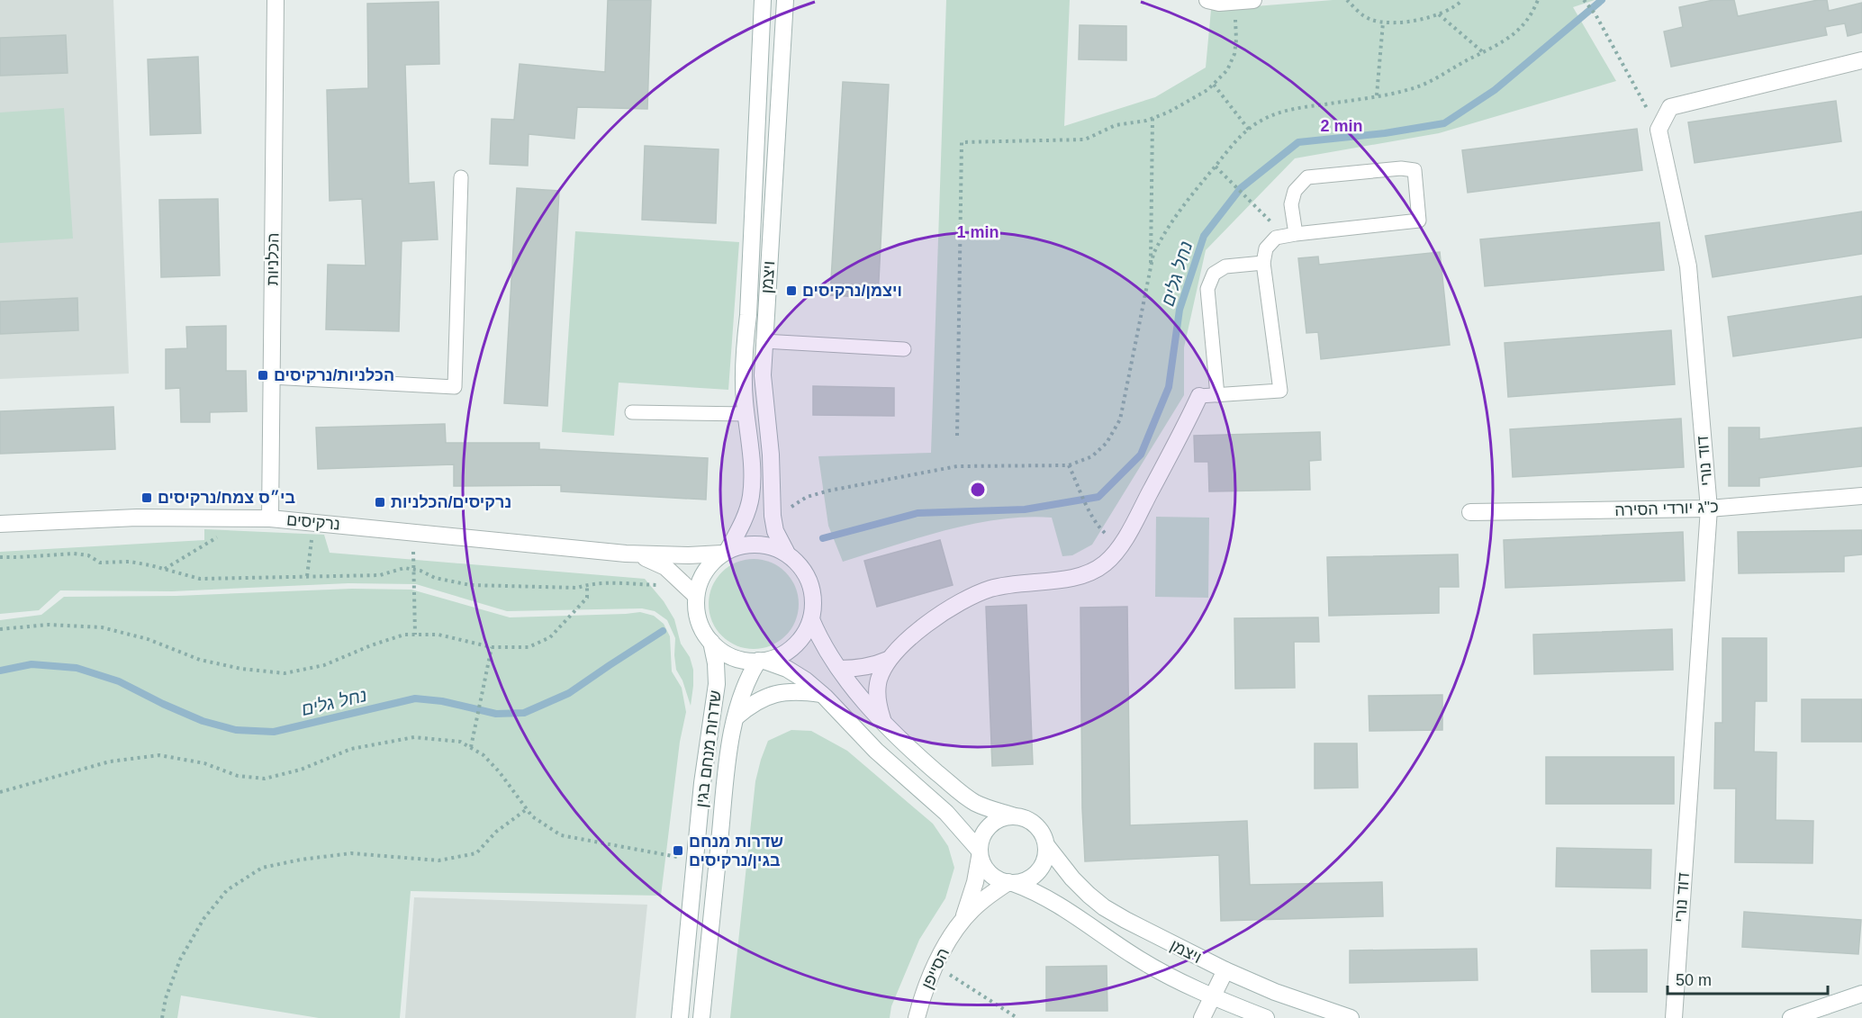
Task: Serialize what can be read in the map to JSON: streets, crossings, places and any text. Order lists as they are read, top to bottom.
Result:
{
  "streets": {
    "street": [
      "הכלניות",
      "ויצמן",
      "דוד נורי",
      "כ\"ג יורדי הסירה",
      "נרקיסים",
      "שדרות מנחם בגין",
      "הסייפן"
    ]
  },
  "crossings": [
    ["הכלניות", "נרקיסים"],
    ["ויצמן", "נרקיסים"],
    ["ויצמן", "שדרות מנחם בגין"],
    ["ויצמן", "הסייפן"],
    ["דוד נורי", "כ\"ג יורדי הסירה"],
    ["נרקיסים", "שדרות מנחם בגין"]
  ],
  "water": ["נחל גלים"],
  "places": {
    "transit": [
      "ויצמן/נרקיסים",
      "הכלניות/נרקיסים",
      "בי״ס צמח/נרקיסים",
      "נרקיסים/הכלניות",
      "שדרות מנחם בגין/נרקיסים"
    ]
  },
  "scale_bar": "50 m",
  "rings": ["2 min", "1 min"]
}
